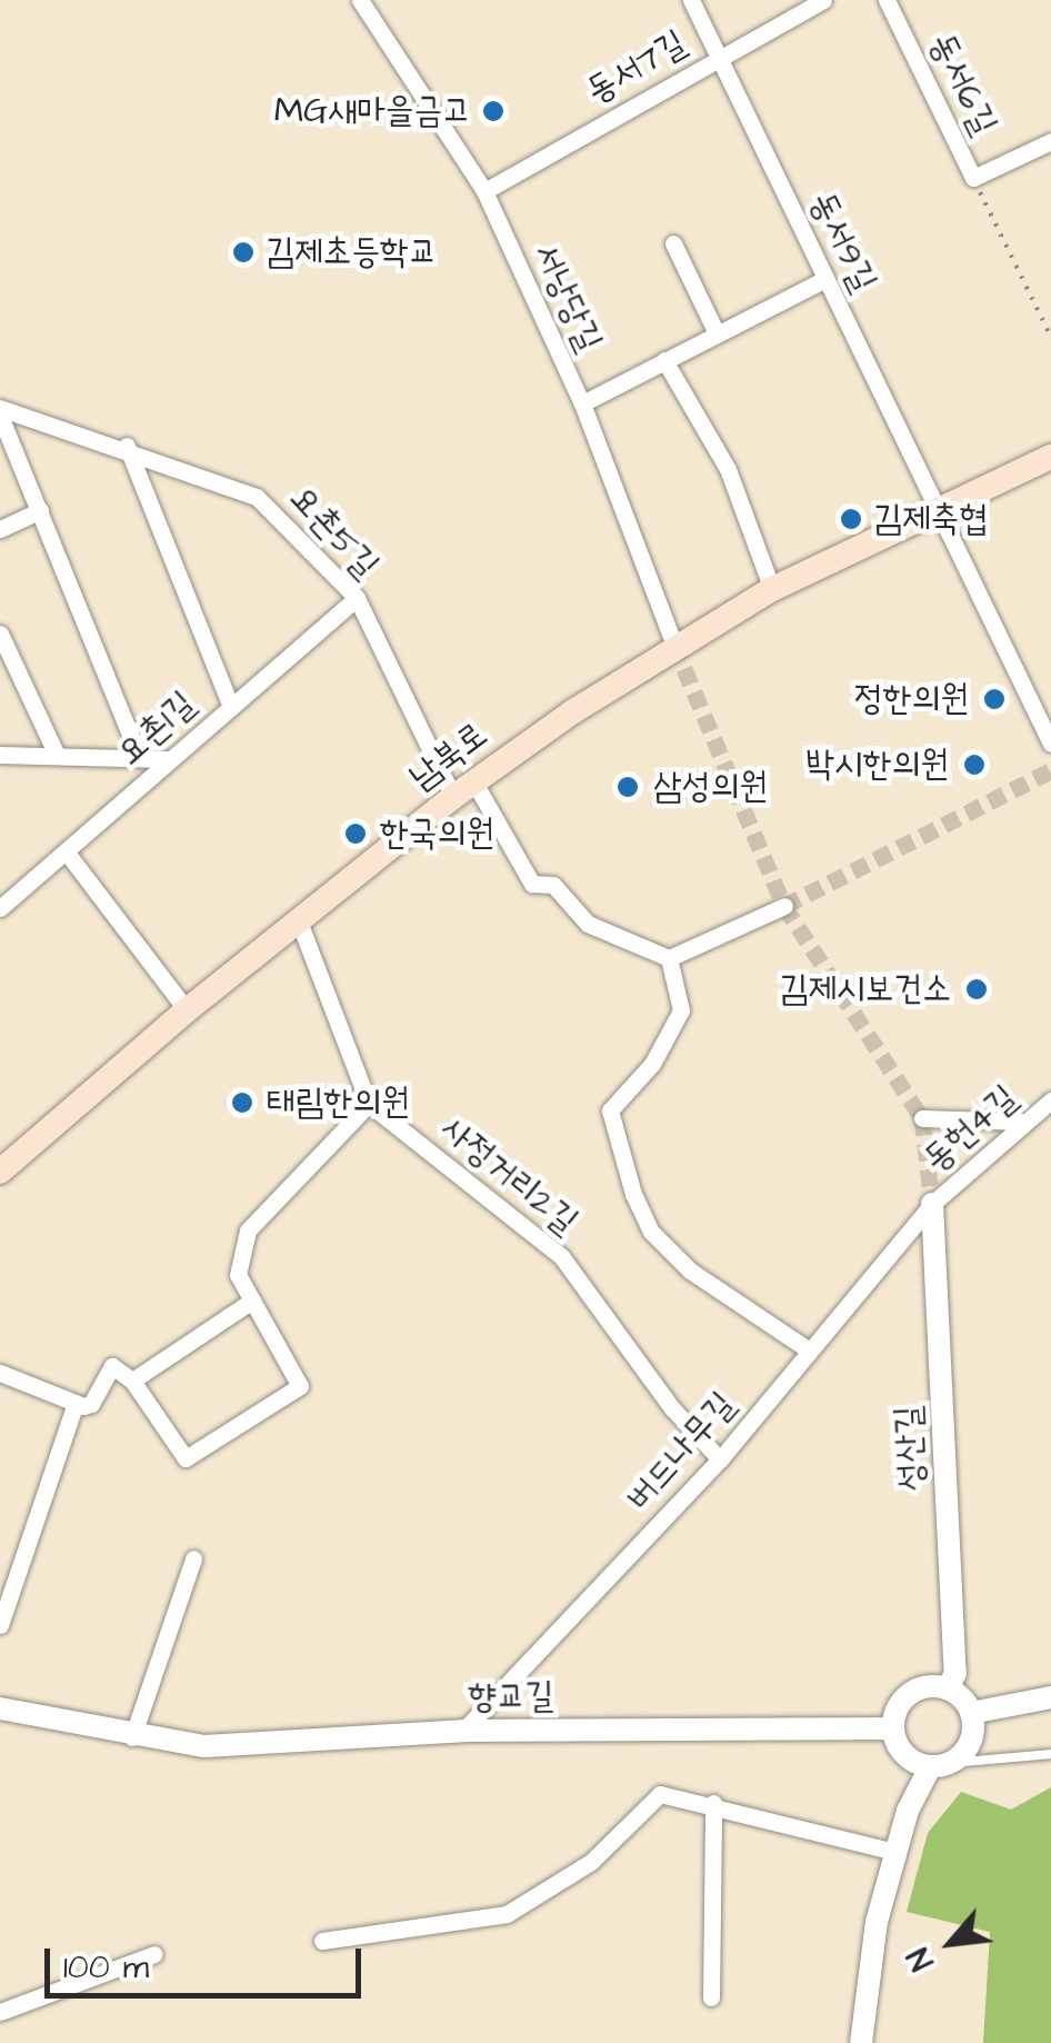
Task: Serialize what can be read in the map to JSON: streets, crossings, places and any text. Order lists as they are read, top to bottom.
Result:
{
  "streets": {
    "main road": ["남북로"],
    "street": [
      "동서7길",
      "동서6길",
      "동서9길",
      "서낭당길",
      "요촌5길",
      "요촌1길",
      "동헌4길",
      "사정거리2길",
      "성산길",
      "버드나무길",
      "향교길"
    ]
  },
  "crossings": [
    ["동서7길", "동서9길"],
    ["동서7길", "서낭당길"],
    ["동서9길", "남북로"],
    ["서낭당길", "남북로"],
    ["요촌5길", "요촌1길"],
    ["요촌5길", "남북로"],
    ["동헌4길", "성산길"],
    ["동헌4길", "버드나무길"],
    ["사정거리2길", "버드나무길"],
    ["성산길", "버드나무길"],
    ["성산길", "향교길"],
    ["버드나무길", "향교길"]
  ],
  "places": [
    "MG새마을금고",
    "김제초등학교",
    "김제축협",
    "정한의원",
    "박시한의원",
    "삼성의원",
    "한국의원",
    "김제시보건소",
    "태림한의원"
  ],
  "scale_bar": "100 m",
  "north": "bottom left"
}
